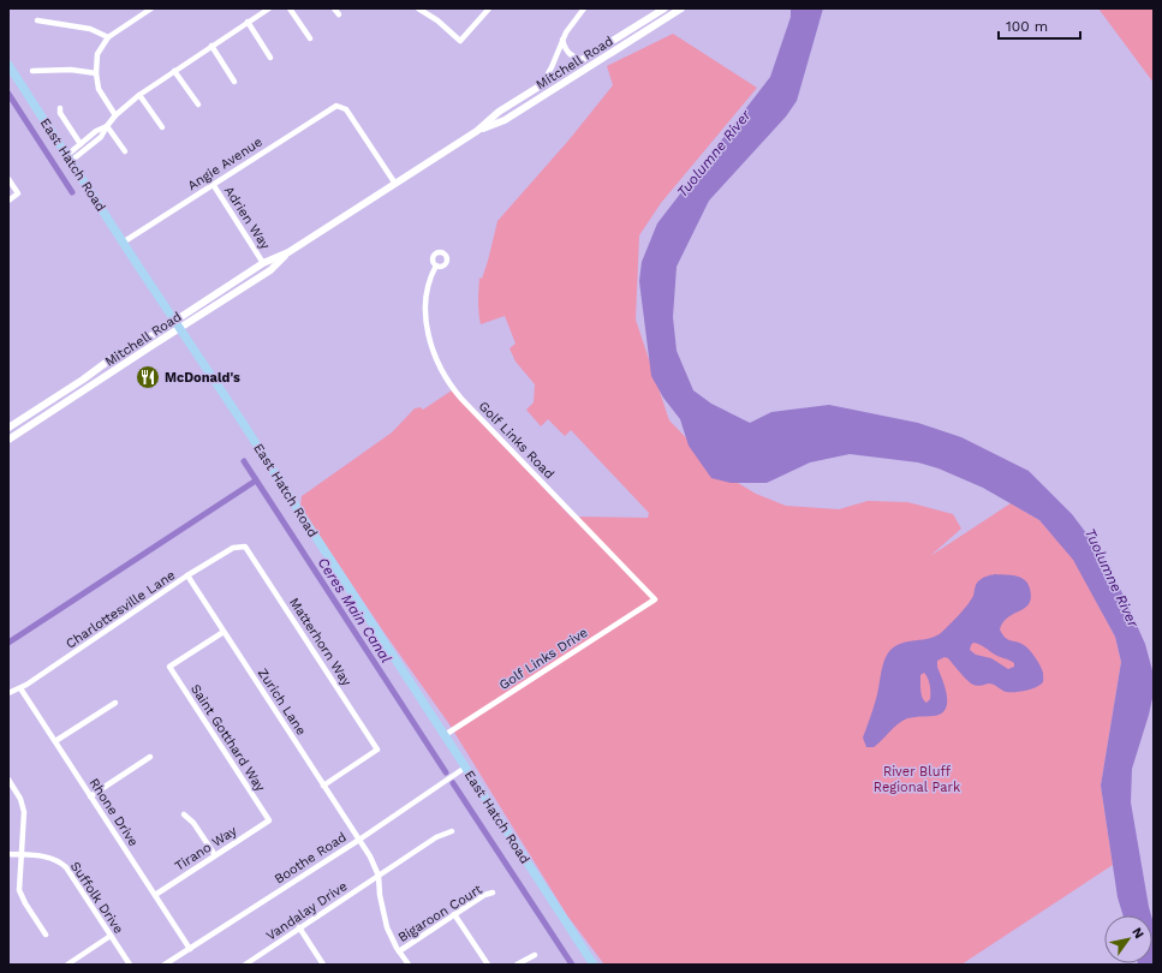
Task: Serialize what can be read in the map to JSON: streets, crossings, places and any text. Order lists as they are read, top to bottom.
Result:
{
  "streets": {
    "main road": ["Mitchell Road", "East Hatch Road"],
    "street": [
      "Angie Avenue",
      "Adrien Way",
      "Golf Links Road",
      "Charlottesville Lane",
      "Matterhorn Way",
      "Golf Links Drive",
      "Zurich Lane",
      "Saint Gotthard Way",
      "Rhone Drive",
      "Tirano Way",
      "Boothe Road",
      "Suffolk Drive",
      "Vandalay Drive",
      "Bigaroon Court"
    ]
  },
  "crossings": [
    ["Mitchell Road", "Angie Avenue"],
    ["Mitchell Road", "East Hatch Road"],
    ["Mitchell Road", "Adrien Way"],
    ["Angie Avenue", "East Hatch Road"],
    ["Angie Avenue", "Adrien Way"],
    ["East Hatch Road", "Golf Links Drive"],
    ["East Hatch Road", "Boothe Road"],
    ["Golf Links Road", "Golf Links Drive"],
    ["Charlottesville Lane", "Matterhorn Way"],
    ["Charlottesville Lane", "Zurich Lane"],
    ["Charlottesville Lane", "Rhone Drive"],
    ["Matterhorn Way", "Zurich Lane"],
    ["Zurich Lane", "Saint Gotthard Way"],
    ["Zurich Lane", "Boothe Road"],
    ["Zurich Lane", "Vandalay Drive"],
    ["Zurich Lane", "Bigaroon Court"],
    ["Saint Gotthard Way", "Tirano Way"],
    ["Rhone Drive", "Tirano Way"],
    ["Rhone Drive", "Boothe Road"]
  ],
  "water": ["Tuolumne River", "Ceres Main Canal"],
  "parks": ["River Bluff Regional Park"],
  "places": {
    "restaurant": ["McDonald's"]
  },
  "scale_bar": "100 m",
  "north": "top right"
}
